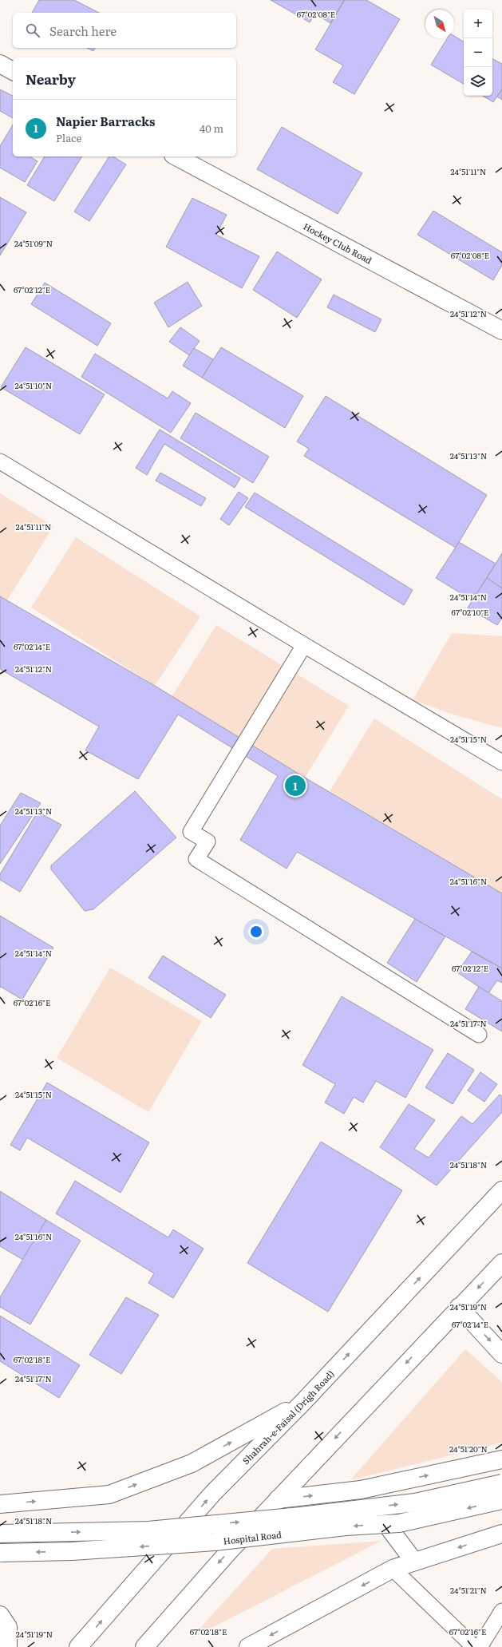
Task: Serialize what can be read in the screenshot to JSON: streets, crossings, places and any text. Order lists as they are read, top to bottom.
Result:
{
  "streets": {
    "main road": ["Hockey Club Road", "Shahrah-e-Faisal (Drigh Road)", "Hospital Road"]
  },
  "north": "bottom right",
  "page": {
    "map_buttons": ["+", "−"],
    "search": "Search here",
    "heading": "Nearby",
    "list": [
      {
        "mark": "1",
        "name": "Napier Barracks",
        "note": "Place",
        "value": "40 m"
      }
    ],
    "pins": "1"
  },
  "coordinates": [
    "67°02'08\"E",
    "24°51'11\"N",
    "24°51'09\"N",
    "67°02'12\"E",
    "24°51'12\"N",
    "24°51'10\"N",
    "24°51'13\"N",
    "24°51'14\"N",
    "67°02'10\"E",
    "67°02'14\"E",
    "24°51'15\"N",
    "24°51'16\"N",
    "67°02'16\"E",
    "24°51'17\"N",
    "24°51'18\"N",
    "24°51'19\"N",
    "67°02'18\"E",
    "24°51'20\"N",
    "24°51'21\"N"
  ]
}
